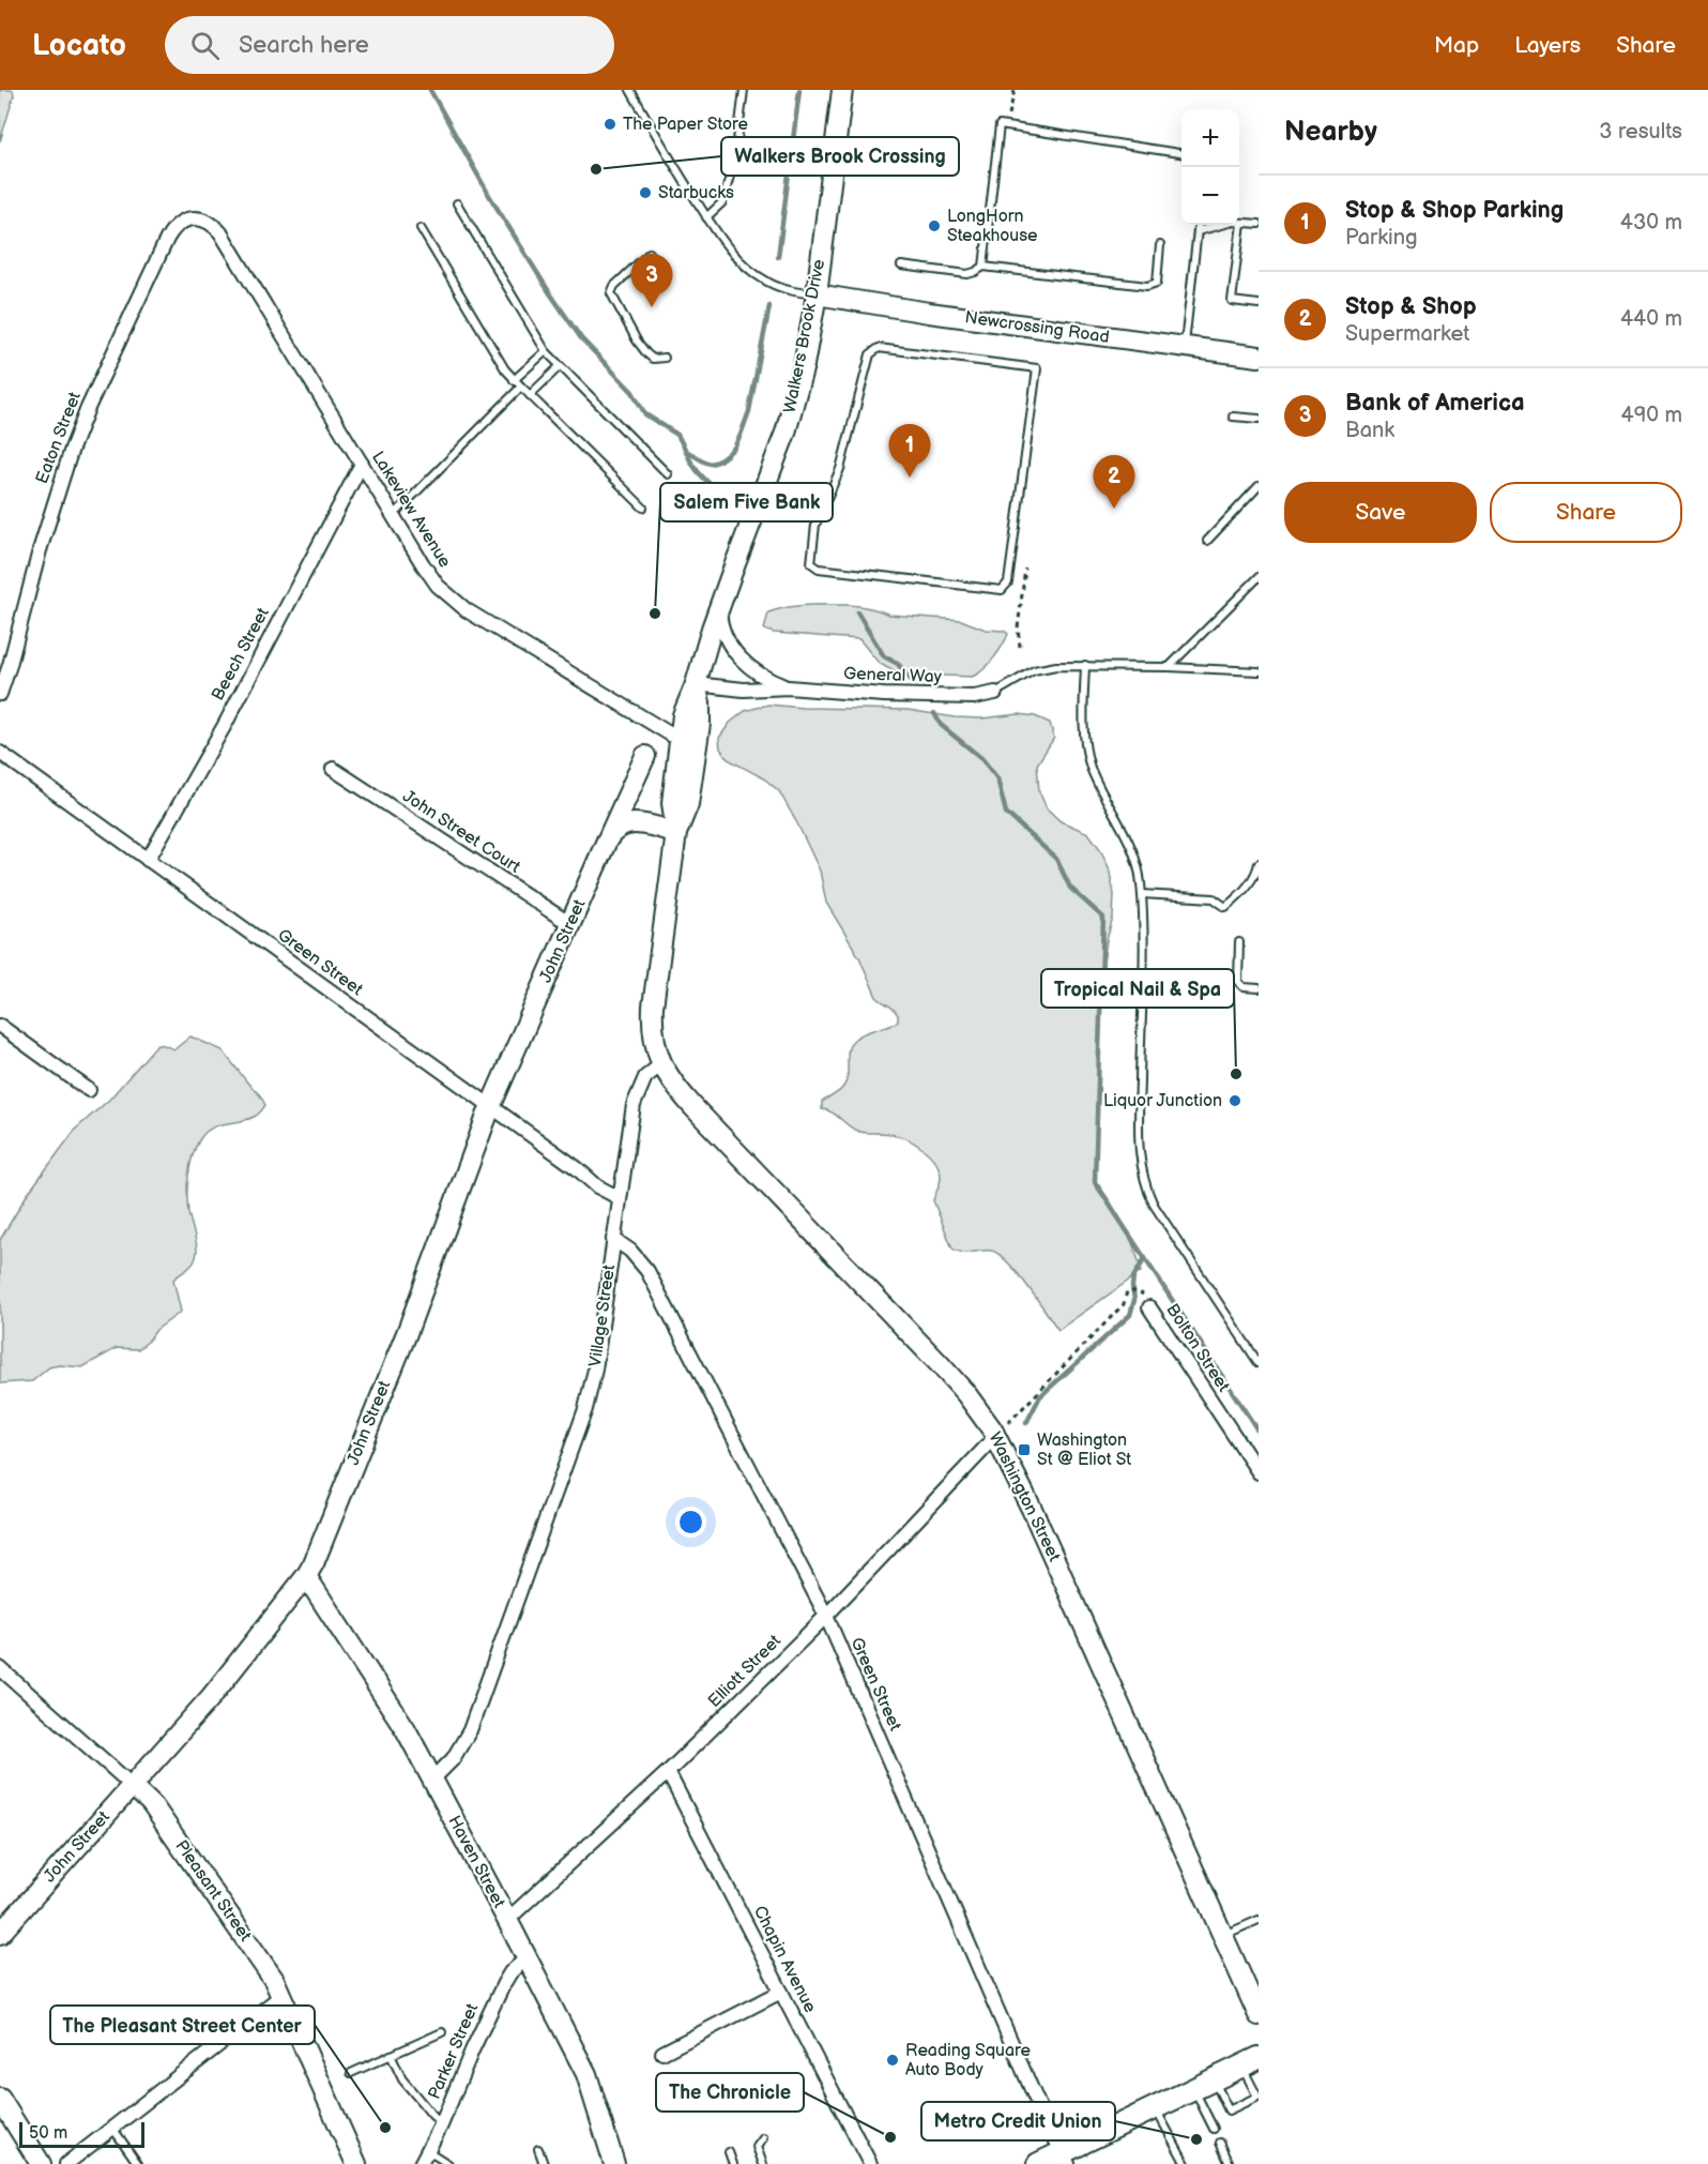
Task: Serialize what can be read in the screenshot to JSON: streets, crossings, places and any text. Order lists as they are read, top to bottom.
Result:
{
  "streets": {
    "street": [
      "Newcrossing Road",
      "Walkers Brook Drive",
      "Eaton Street",
      "Lakeview Avenue",
      "Beech Street",
      "General Way",
      "John Street Court",
      "John Street",
      "Green Street",
      "Village Street",
      "Bolton Street",
      "Washington Street",
      "Elliott Street",
      "Haven Street",
      "Pleasant Street",
      "Chapin Avenue",
      "Parker Street"
    ]
  },
  "crossings": [
    ["Newcrossing Road", "Walkers Brook Drive"],
    ["Walkers Brook Drive", "General Way"],
    ["Eaton Street", "Lakeview Avenue"],
    ["Lakeview Avenue", "Beech Street"],
    ["Beech Street", "Green Street"],
    ["John Street Court", "John Street"],
    ["John Street", "Green Street"],
    ["John Street", "Haven Street"],
    ["John Street", "Pleasant Street"],
    ["Green Street", "Village Street"],
    ["Green Street", "Elliott Street"],
    ["Village Street", "Washington Street"],
    ["Village Street", "Haven Street"],
    ["Washington Street", "Elliott Street"],
    ["Elliott Street", "Haven Street"],
    ["Elliott Street", "Chapin Avenue"],
    ["Haven Street", "Parker Street"]
  ],
  "places": {
    "other": [
      "The Paper Store",
      "Walkers Brook Crossing",
      "Starbucks",
      "LongHorn Steakhouse",
      "Salem Five Bank",
      "Tropical Nail & Spa",
      "Liquor Junction",
      "Reading Square Auto Body",
      "The Pleasant Street Center",
      "The Chronicle",
      "Metro Credit Union"
    ],
    "transit": ["Washington St @ Eliot St"]
  },
  "scale_bar": "50 m",
  "page": {
    "header": "Locato",
    "search": "Search here",
    "nav": ["Map", "Layers", "Share"],
    "heading": ["Nearby", "3 results"],
    "map_buttons": ["+", "−"],
    "list": [
      {
        "mark": "1",
        "name": "Stop & Shop Parking",
        "note": "Parking",
        "value": "430 m"
      },
      {
        "mark": "2",
        "name": "Stop & Shop",
        "note": "Supermarket",
        "value": "440 m"
      },
      {
        "mark": "3",
        "name": "Bank of America",
        "note": "Bank",
        "value": "490 m"
      }
    ],
    "pins": ["3", "1", "2"],
    "buttons": ["Save", "Share"],
    "scale": "50 m"
  }
}
